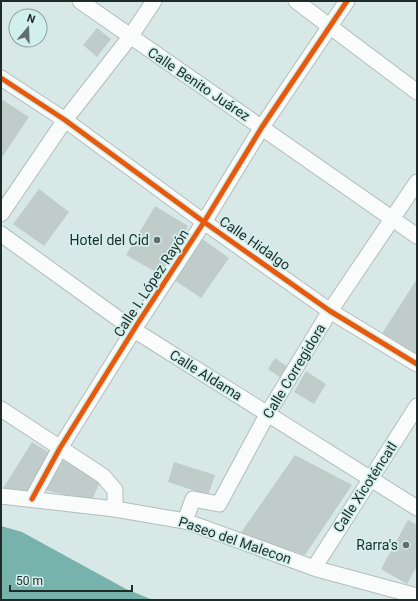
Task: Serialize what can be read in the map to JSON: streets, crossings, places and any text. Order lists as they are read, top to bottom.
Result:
{
  "streets": {
    "street": [
      "Calle Benito Juárez",
      "Calle Hidalgo",
      "Calle I. López Rayón",
      "Calle Corregidora",
      "Calle Aldama",
      "Calle Xicoténcatl",
      "Paseo del Malecon"
    ]
  },
  "crossings": [
    ["Calle Benito Juárez", "Calle I. López Rayón"],
    ["Calle Benito Juárez", "Calle Corregidora"],
    ["Calle Hidalgo", "Calle I. López Rayón"],
    ["Calle Hidalgo", "Calle Corregidora"],
    ["Calle I. López Rayón", "Calle Aldama"],
    ["Calle I. López Rayón", "Paseo del Malecon"],
    ["Calle Corregidora", "Calle Aldama"],
    ["Calle Corregidora", "Paseo del Malecon"],
    ["Calle Aldama", "Calle Xicoténcatl"],
    ["Calle Xicoténcatl", "Paseo del Malecon"]
  ],
  "places": ["Hotel del Cid", "Rarra's"],
  "scale_bar": "50 m",
  "north": "top"
}
